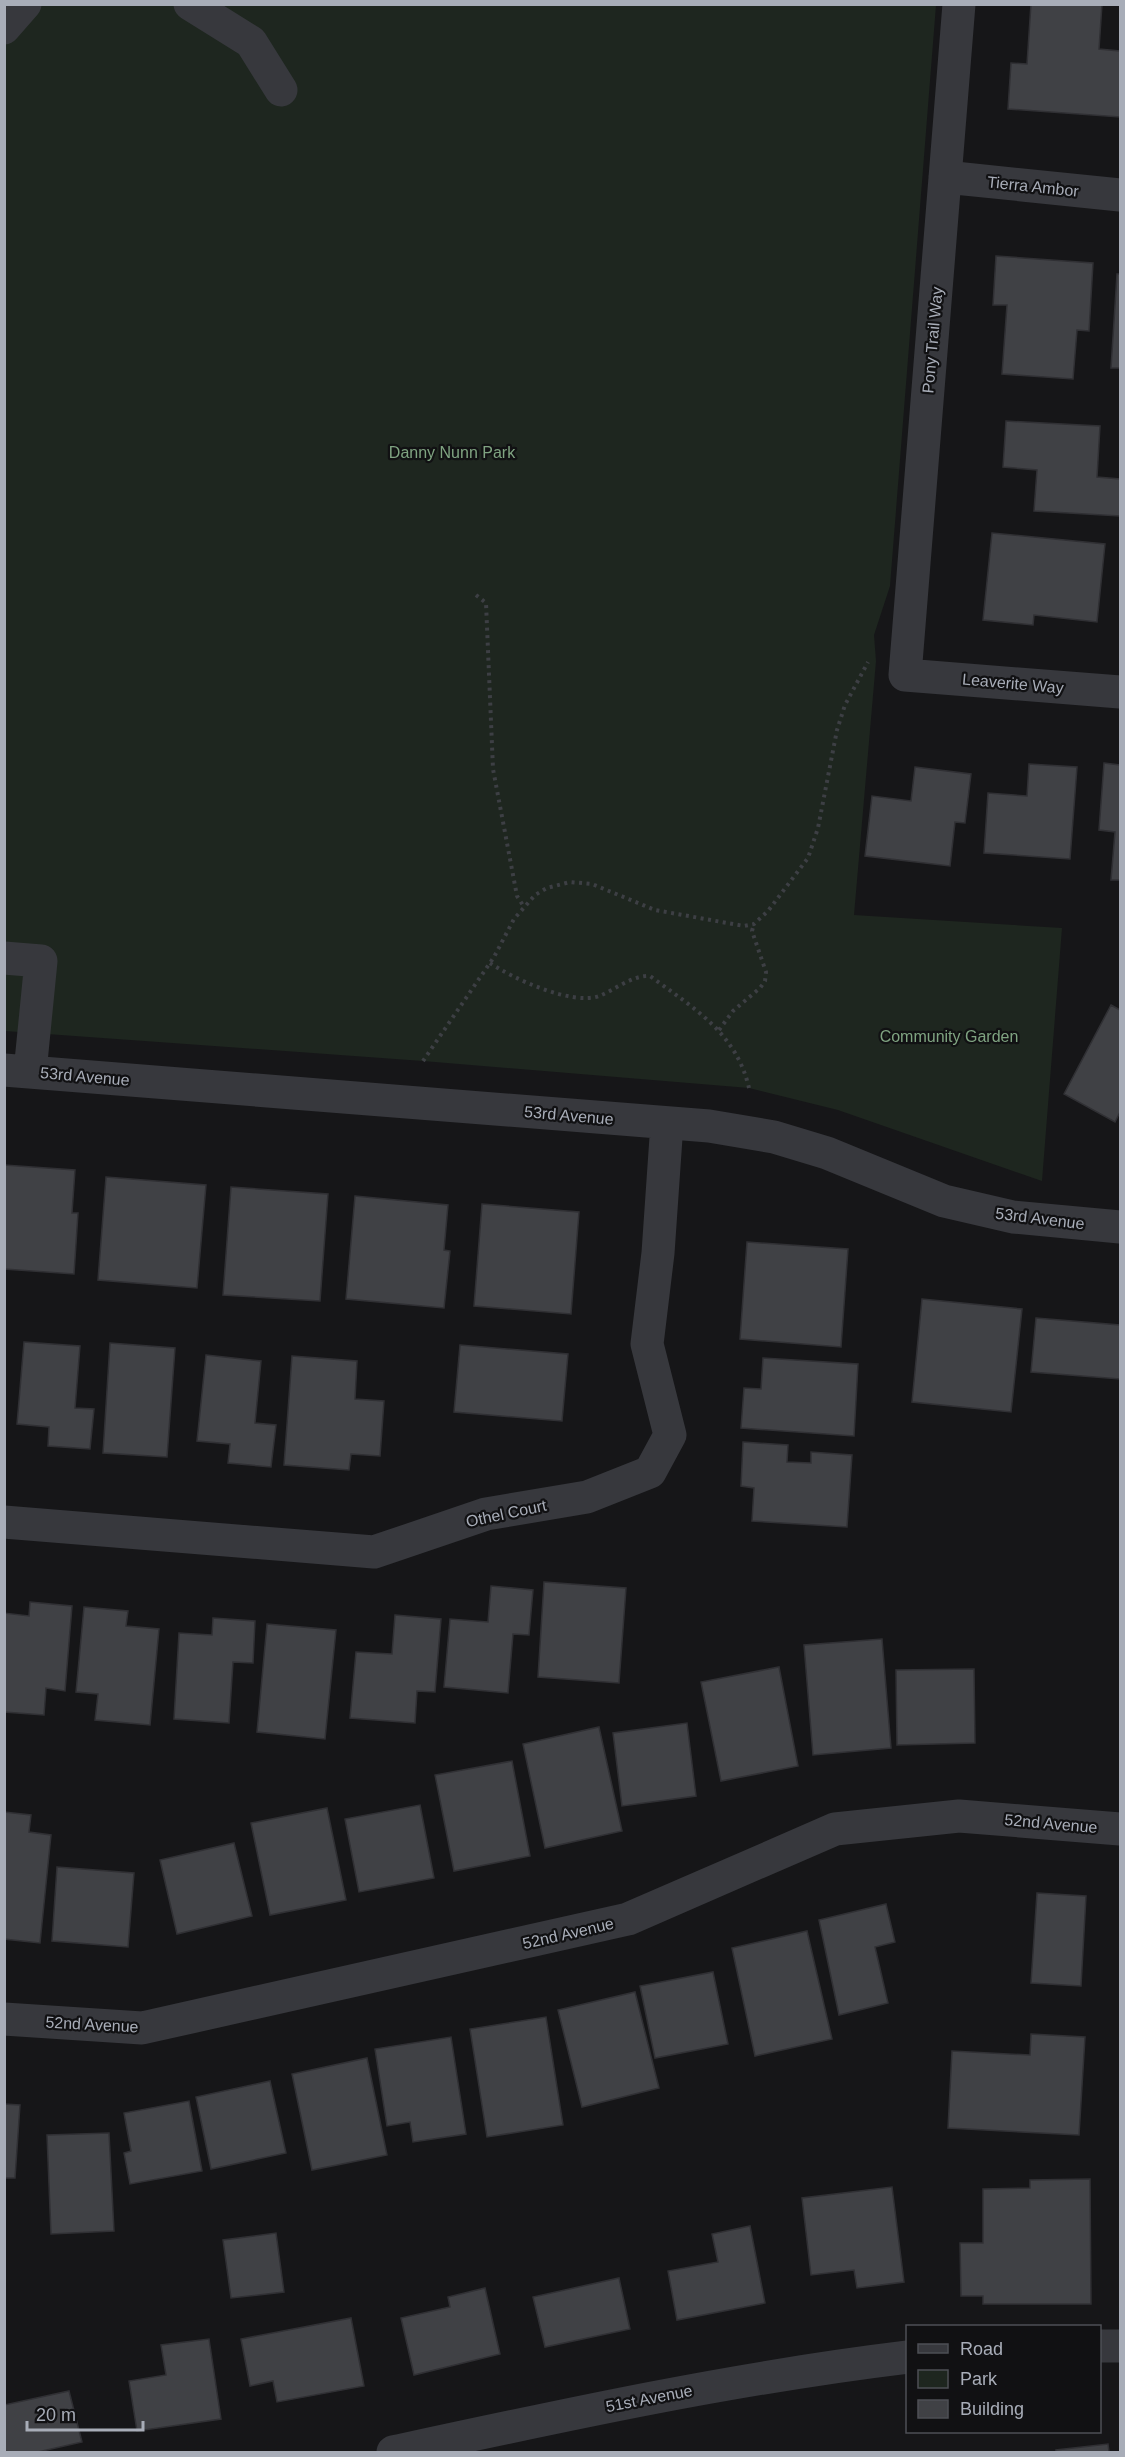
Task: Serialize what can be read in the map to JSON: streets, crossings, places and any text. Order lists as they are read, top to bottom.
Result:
{
  "streets": {
    "street": [
      "Tierra Ambor",
      "Pony Trail Way",
      "Leaverite Way",
      "53rd Avenue",
      "Othel Court",
      "52nd Avenue",
      "51st Avenue"
    ]
  },
  "crossings": [
    ["Tierra Ambor", "Pony Trail Way"],
    ["Pony Trail Way", "Leaverite Way"],
    ["53rd Avenue", "Othel Court"]
  ],
  "parks": ["Danny Nunn Park", "Community Garden"],
  "legend": ["Road", "Park", "Building"],
  "scale_bar": "20 m"
}
